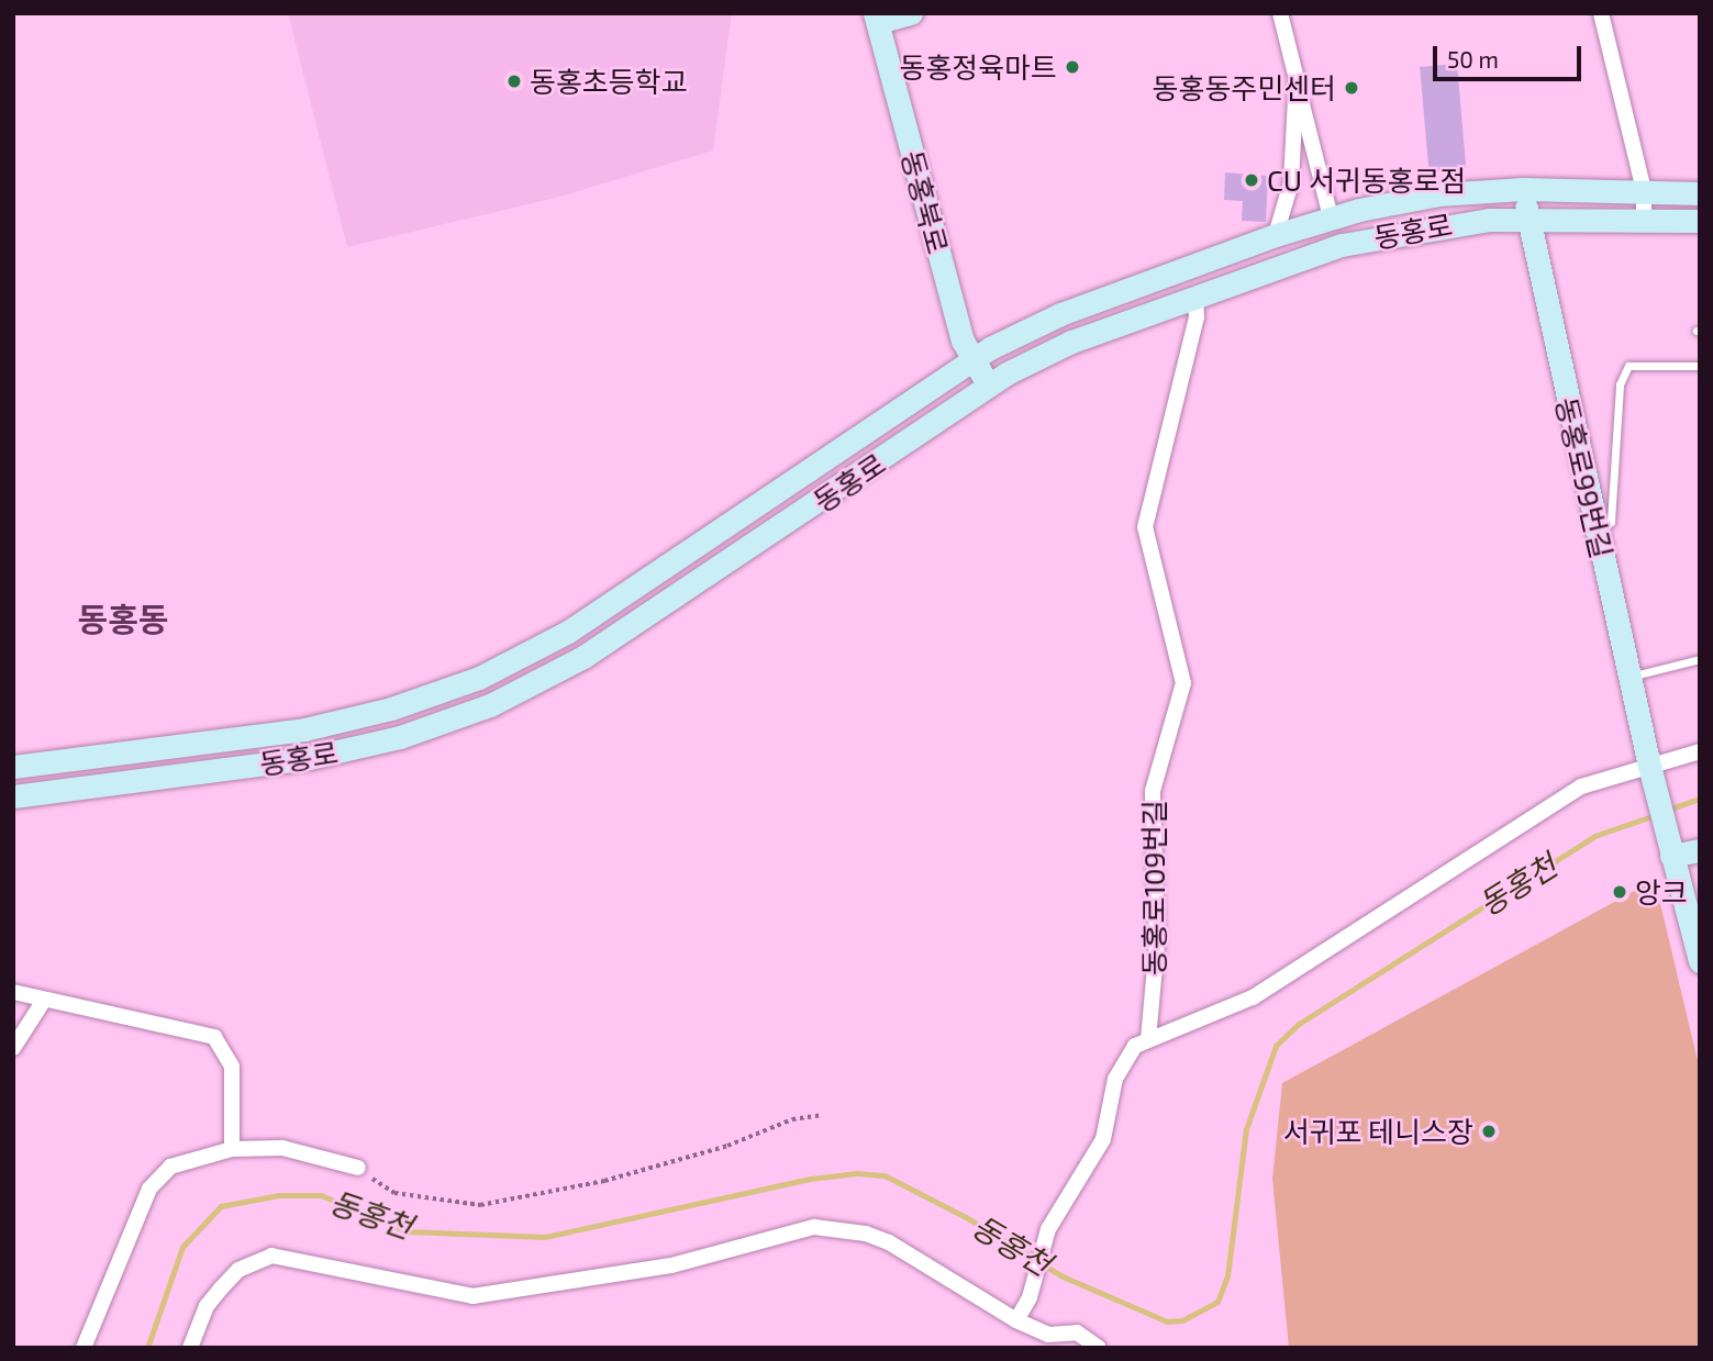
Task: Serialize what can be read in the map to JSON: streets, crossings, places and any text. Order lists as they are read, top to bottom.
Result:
{
  "streets": {
    "main road": ["동홍북로", "동홍로", "동홍로99번길"],
    "street": ["동홍로109번길"]
  },
  "crossings": [
    ["동홍북로", "동홍로"],
    ["동홍로", "동홍로99번길"],
    ["동홍로", "동홍로109번길"]
  ],
  "districts": ["동홍동"],
  "water": ["동홍천"],
  "places": [
    "동홍정육마트",
    "동홍초등학교",
    "동홍동주민센터",
    "CU 서귀동홍로점",
    "앙크",
    "서귀포 테니스장"
  ],
  "scale_bar": "50 m"
}
